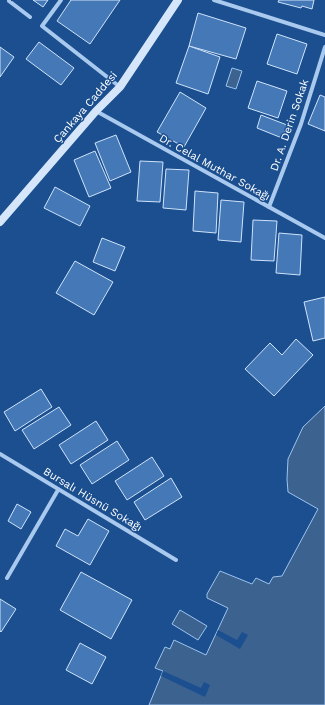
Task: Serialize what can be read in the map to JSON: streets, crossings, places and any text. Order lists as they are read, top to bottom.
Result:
{
  "streets": {
    "street": [
      "Çankaya Caddesi",
      "Dr. A. Derin Sokak",
      "Dr. Celal Muthar Sokağı",
      "Bursalı Hüsnü Sokağı"
    ]
  },
  "crossings": [
    ["Çankaya Caddesi", "Dr. Celal Muthar Sokağı"],
    ["Dr. A. Derin Sokak", "Dr. Celal Muthar Sokağı"]
  ]
}
